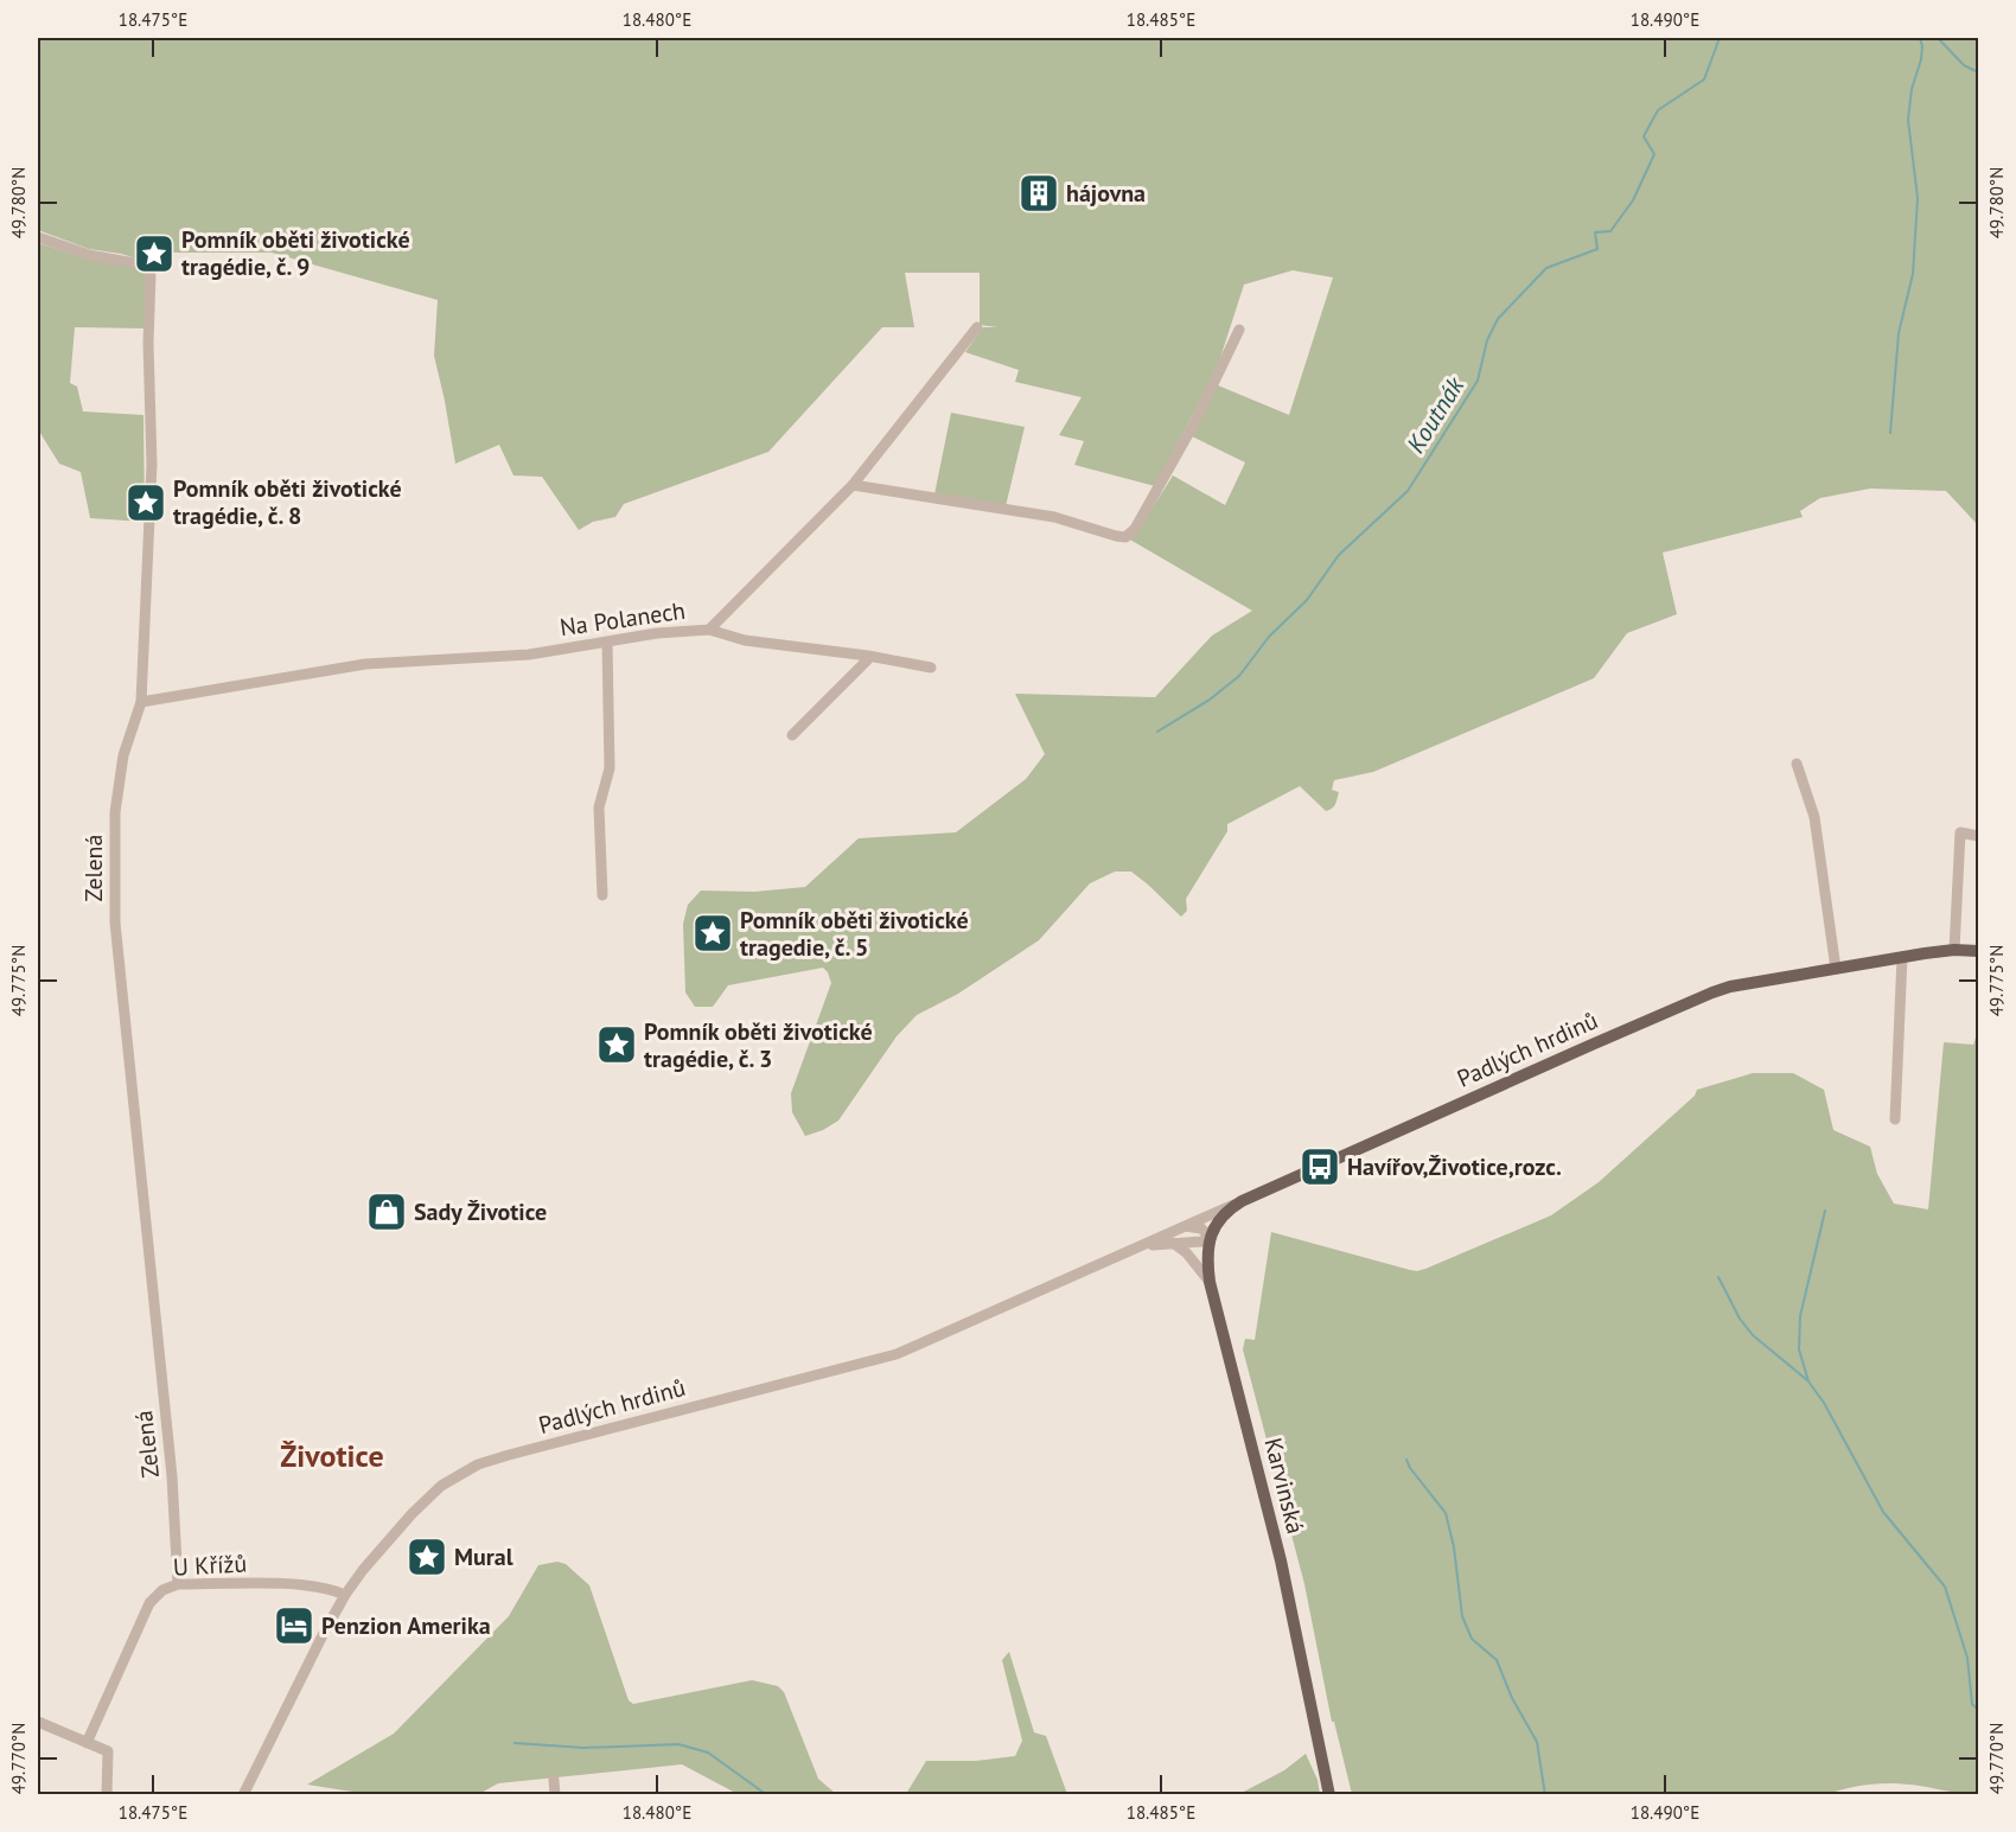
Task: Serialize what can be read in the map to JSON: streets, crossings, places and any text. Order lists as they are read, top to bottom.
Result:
{
  "streets": {
    "main road": ["Padlých hrdinů", "Karvinská"],
    "street": ["Na Polanech", "Zelená", "U Křížů"]
  },
  "crossings": [
    ["Na Polanech", "Zelená"],
    ["Zelená", "U Křížů"],
    ["Padlých hrdinů", "Karvinská"],
    ["Padlých hrdinů", "U Křížů"]
  ],
  "districts": ["Životice"],
  "water": ["Koutnák"],
  "places": {
    "building": ["hájovna"],
    "place": [
      "Pomník oběti životické tragédie, č. 9",
      "Pomník oběti životické tragédie, č. 8",
      "Pomník oběti životické tragedie, č. 5",
      "Pomník oběti životické tragédie, č. 3",
      "Mural"
    ],
    "bus stop": ["Havířov,Životice,rozc."],
    "shop": ["Sady Životice"],
    "hotel": ["Penzion Amerika"]
  },
  "coordinates": [
    "18.475°E",
    "18.480°E",
    "18.485°E",
    "18.490°E",
    "49.780°N",
    "49.775°N",
    "49.770°N"
  ]
}
